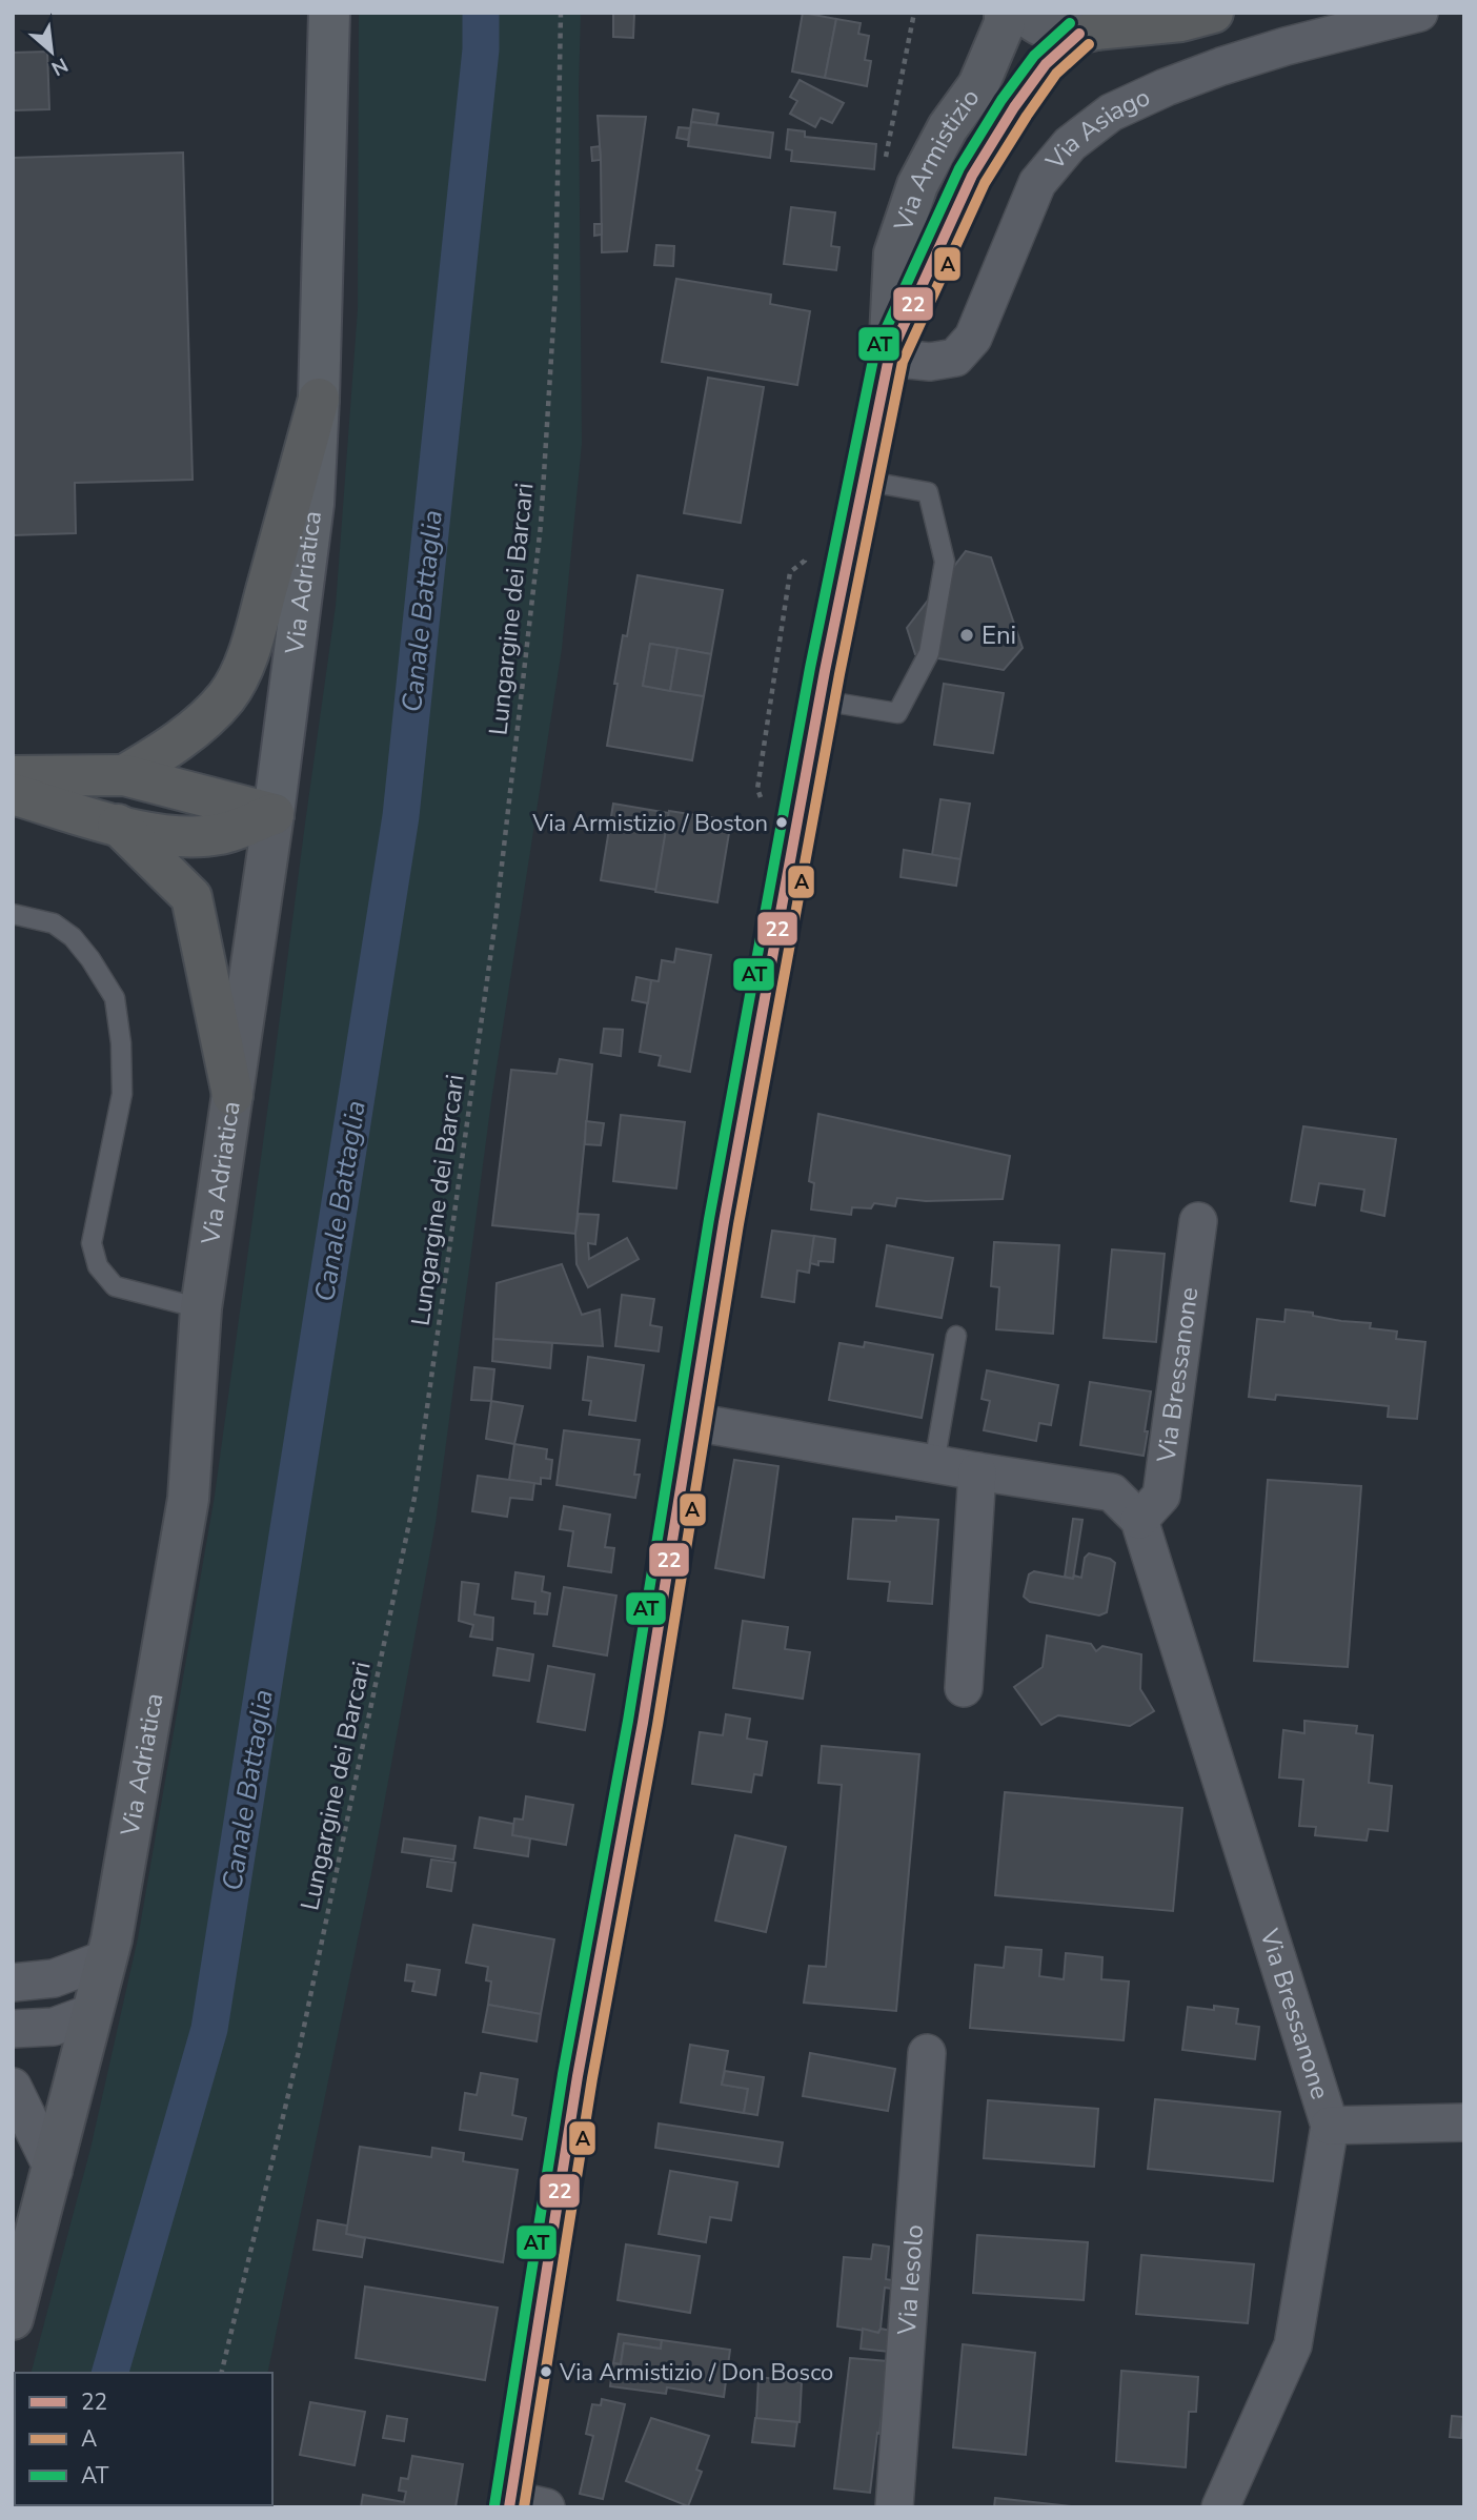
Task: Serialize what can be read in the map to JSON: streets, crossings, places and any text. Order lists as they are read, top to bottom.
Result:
{
  "streets": {
    "main road": ["Via Adriatica"],
    "street": [
      "Via Asiago",
      "Via Armistizio",
      "Via Bressanone",
      "Via Iesolo"
    ],
    "path": ["Lungargine dei Barcari"]
  },
  "crossings": [
    ["Via Asiago", "Via Armistizio"],
    ["Via Armistizio", "Via Bressanone"]
  ],
  "water": ["Canale Battaglia"],
  "places": ["Eni", "Via Armistizio / Boston", "Via Armistizio / Don Bosco"],
  "lines": ["transit line AT", "transit line 22", "transit line A"],
  "legend": ["22", "A", "AT"],
  "north": "bottom right"
}
